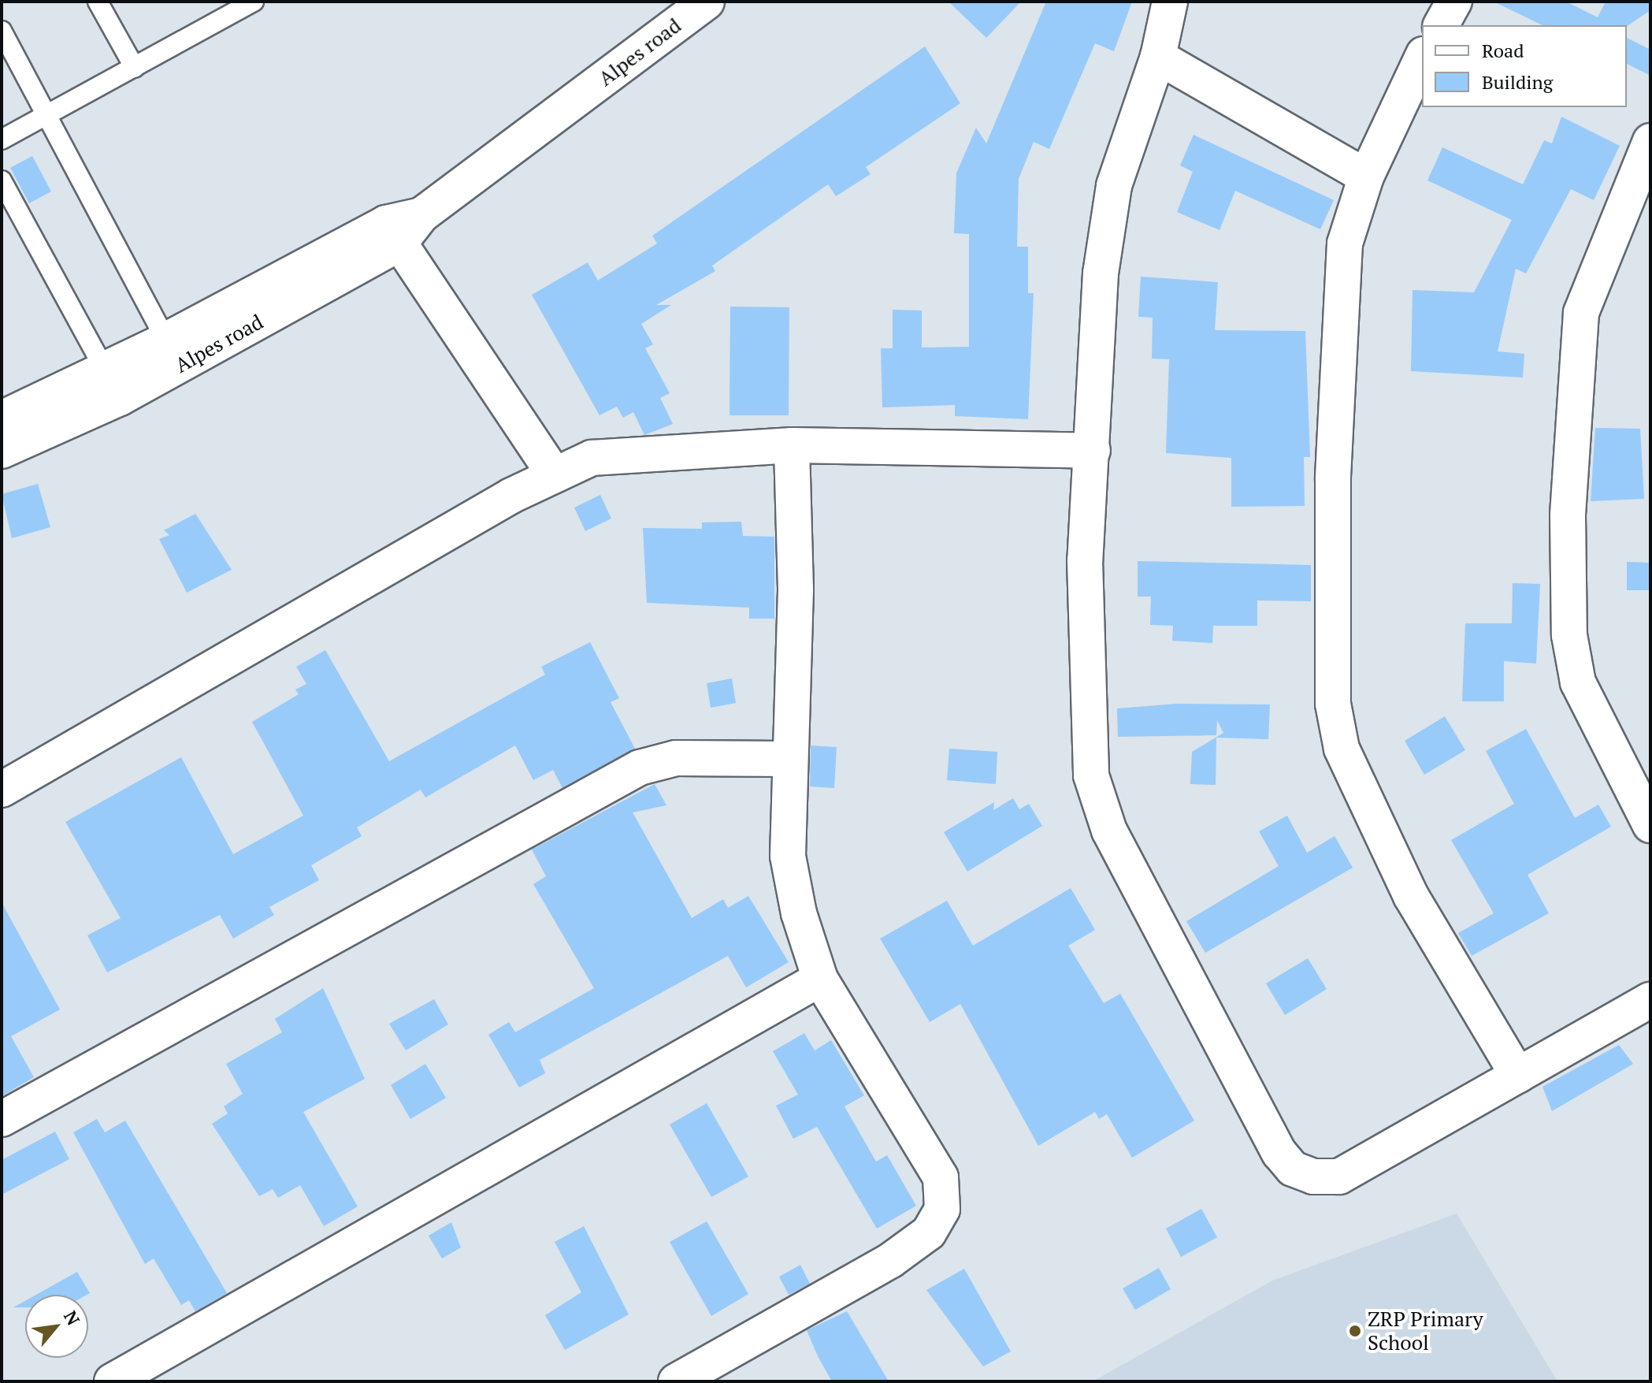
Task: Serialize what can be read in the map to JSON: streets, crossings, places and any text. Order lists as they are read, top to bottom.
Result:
{
  "streets": {
    "street": ["Alpes road"]
  },
  "places": ["ZRP Primary School"],
  "legend": ["Road", "Building"],
  "north": "top right"
}
